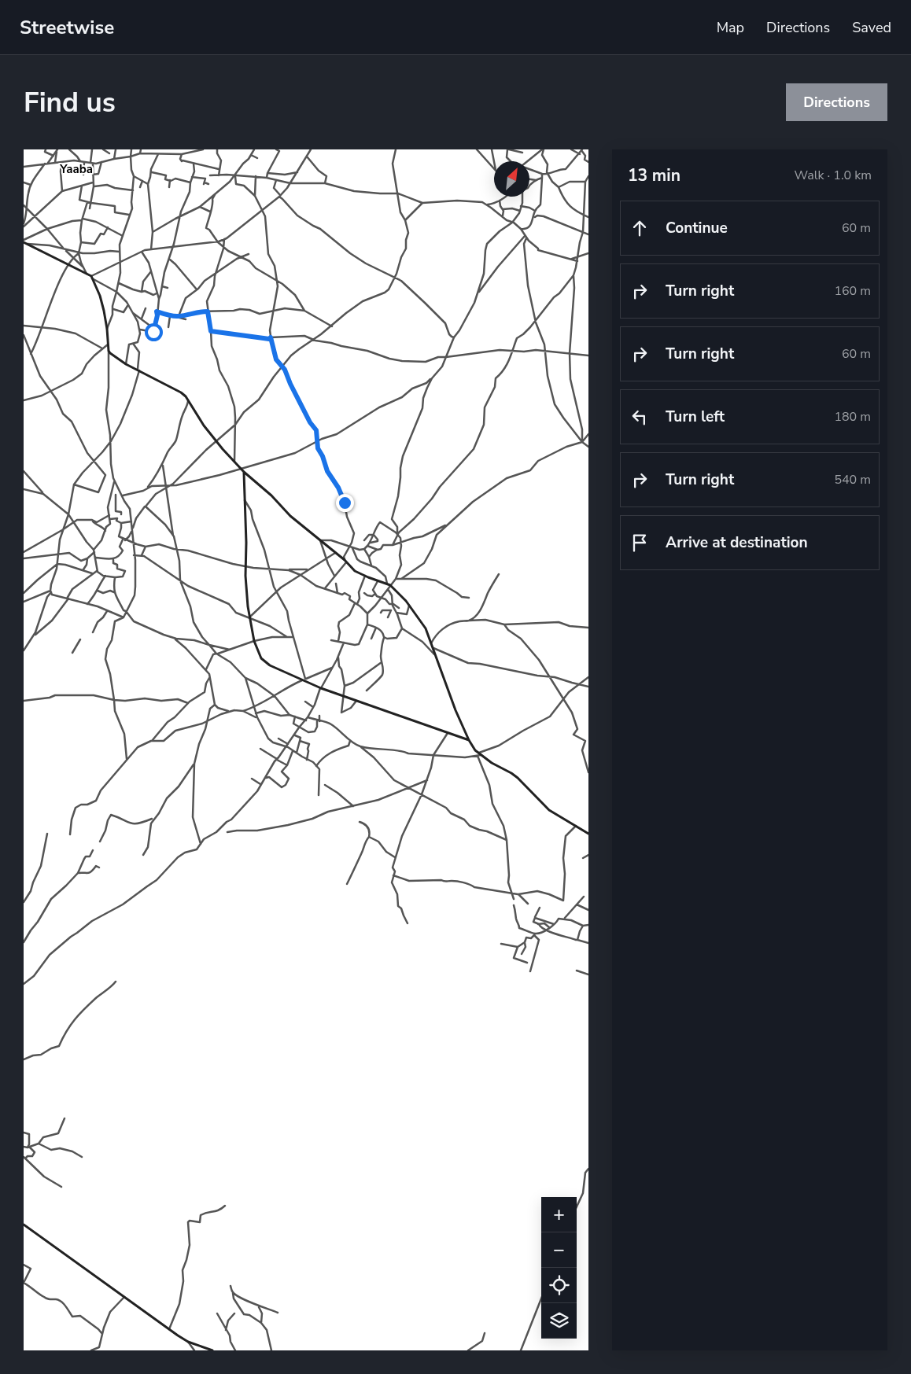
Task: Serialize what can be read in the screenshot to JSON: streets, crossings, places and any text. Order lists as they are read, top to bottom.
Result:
{
  "districts": ["Yaaba"],
  "north": "top right",
  "page": {
    "header": "Streetwise",
    "nav": ["Map", "Directions", "Saved"],
    "buttons": "Directions",
    "title": "Find us",
    "heading": ["13 min", "Walk · 1.0 km"],
    "list": [
      ["Continue", "60 m"],
      ["Turn right", "160 m"],
      ["Turn right", "60 m"],
      ["Turn left", "180 m"],
      ["Turn right", "540 m"],
      "Arrive at destination"
    ],
    "map_buttons": ["+", "−"]
  }
}
